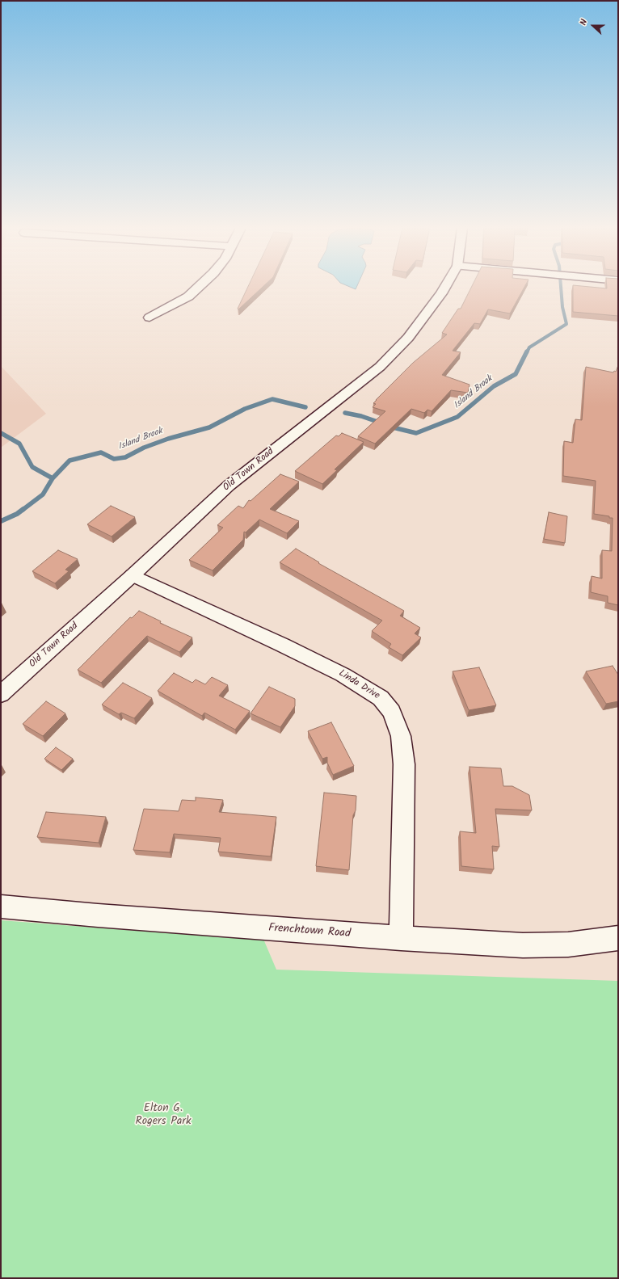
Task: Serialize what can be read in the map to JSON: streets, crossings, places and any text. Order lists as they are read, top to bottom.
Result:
{
  "streets": {
    "street": ["Old Town Road", "Linda Drive", "Frenchtown Road"]
  },
  "crossings": [
    ["Old Town Road", "Linda Drive"],
    ["Linda Drive", "Frenchtown Road"]
  ],
  "water": ["Island Brook"],
  "parks": ["Elton G. Rogers Park"],
  "north": "left"
}
